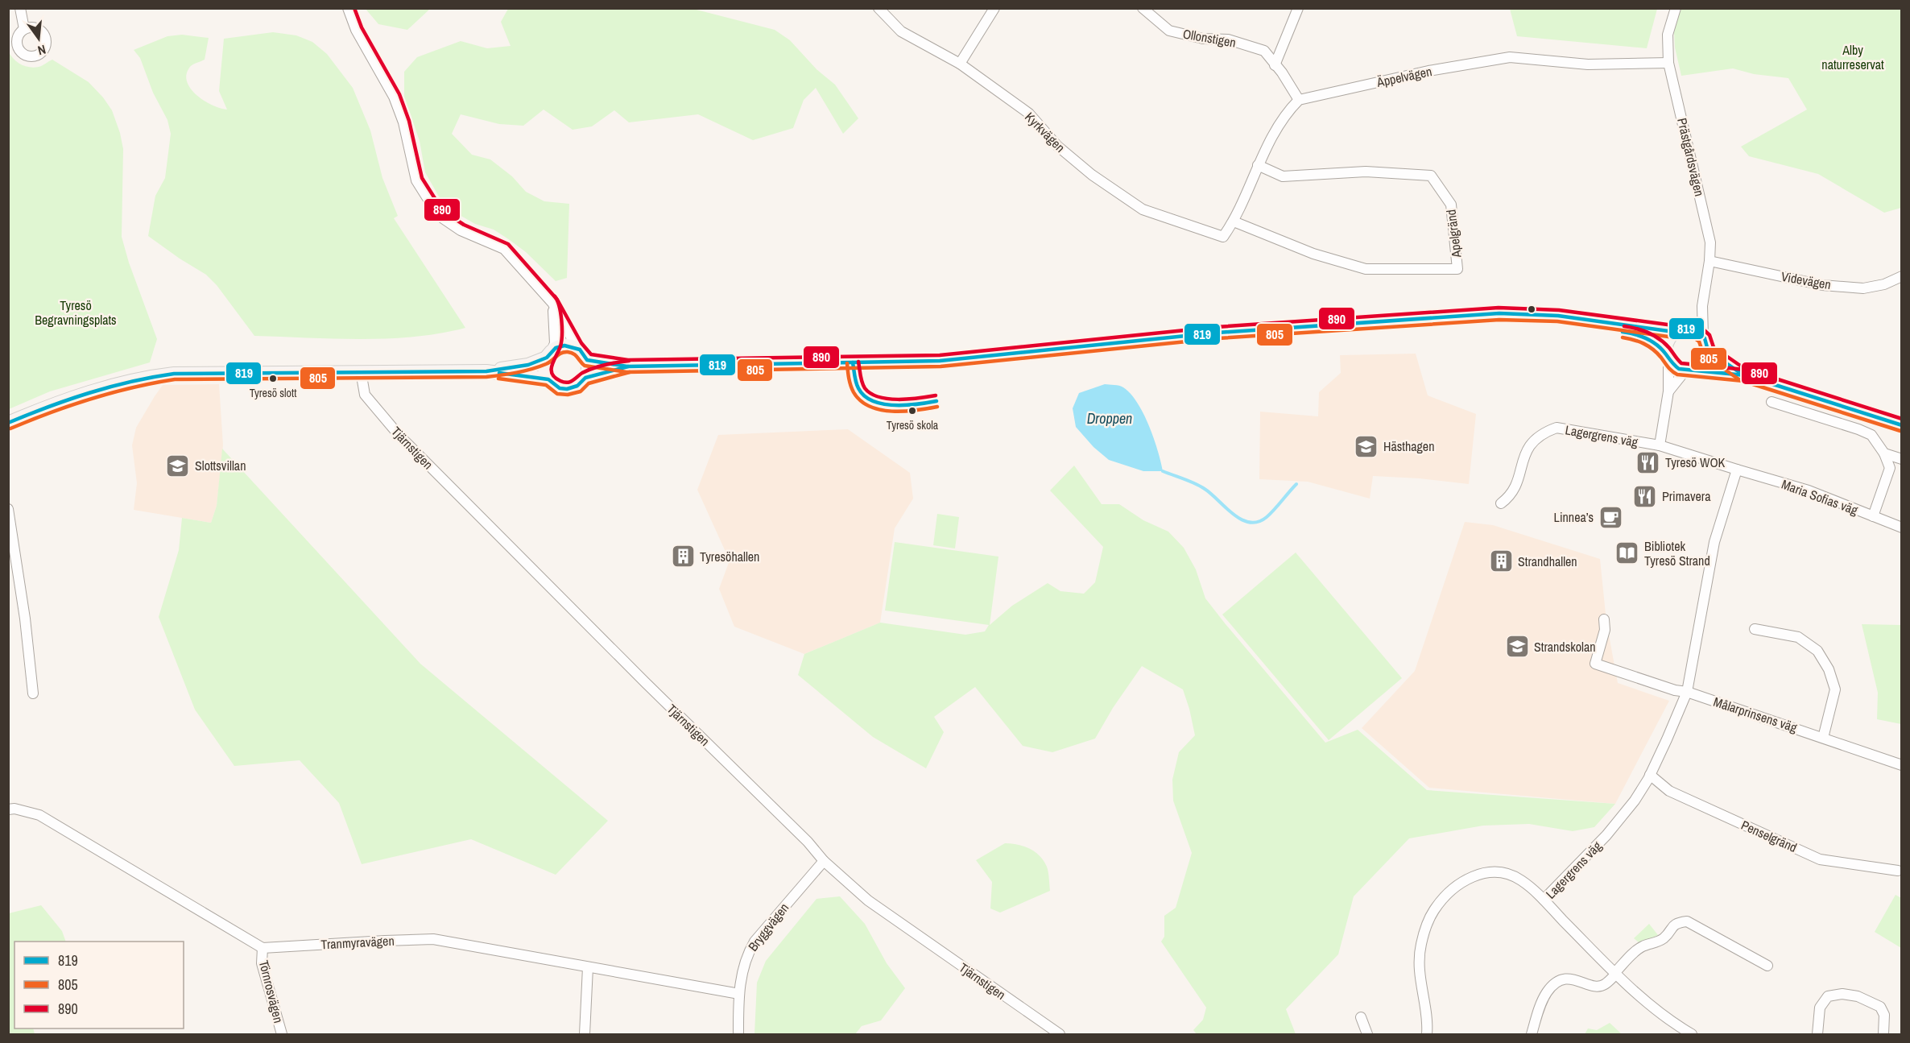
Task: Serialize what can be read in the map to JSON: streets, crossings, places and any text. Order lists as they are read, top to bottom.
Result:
{
  "streets": {
    "street": [
      "Ollonstigen",
      "Äppelvägen",
      "Kyrkvägen",
      "Prästgårdsvägen",
      "Apelgränd",
      "Videvägen",
      "Lagergrens väg",
      "Tjärnstigen",
      "Maria Sofias väg",
      "Målarprinsens väg",
      "Penselgränd",
      "Bryggvägen",
      "Tranmyravägen",
      "Törnrosvägen"
    ]
  },
  "crossings": [
    ["Ollonstigen", "Äppelvägen"],
    ["Äppelvägen", "Prästgårdsvägen"],
    ["Kyrkvägen", "Apelgränd"],
    ["Prästgårdsvägen", "Videvägen"],
    ["Lagergrens väg", "Maria Sofias väg"],
    ["Lagergrens väg", "Målarprinsens väg"],
    ["Lagergrens väg", "Penselgränd"],
    ["Tjärnstigen", "Bryggvägen"],
    ["Bryggvägen", "Tranmyravägen"],
    ["Tranmyravägen", "Törnrosvägen"]
  ],
  "water": ["Droppen"],
  "parks": ["Alby naturreservat", "Tyresö Begravningsplats"],
  "places": {
    "other": ["Tyresö slott", "Tyresö skola"],
    "school or university": ["Hästhagen", "Slottsvillan", "Strandskolan"],
    "restaurant": ["Tyresö WOK", "Primavera"],
    "cafe": ["Linnea’s"],
    "library": ["Bibliotek Tyresö Strand"],
    "building": ["Tyresöhallen", "Strandhallen"]
  },
  "lines": ["transit line 890", "transit line 819", "transit line 805"],
  "legend": ["819", "805", "890"],
  "north": "bottom"
}
